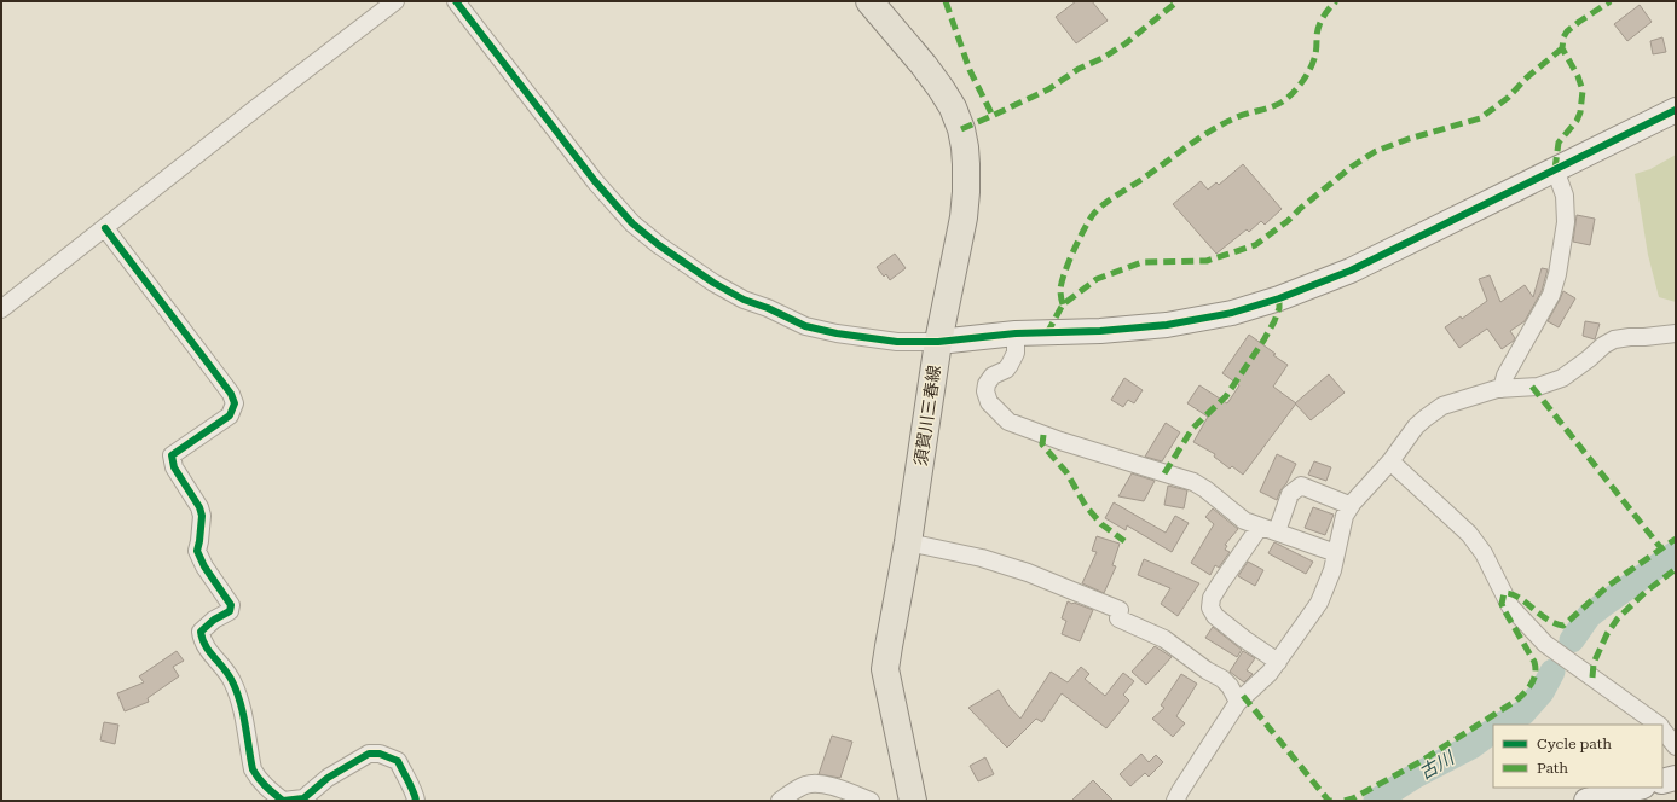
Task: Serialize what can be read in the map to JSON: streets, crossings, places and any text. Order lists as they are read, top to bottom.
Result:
{
  "streets": {
    "main road": ["須賀川三春線"]
  },
  "water": ["古川"],
  "legend": ["Cycle path", "Path"]
}
